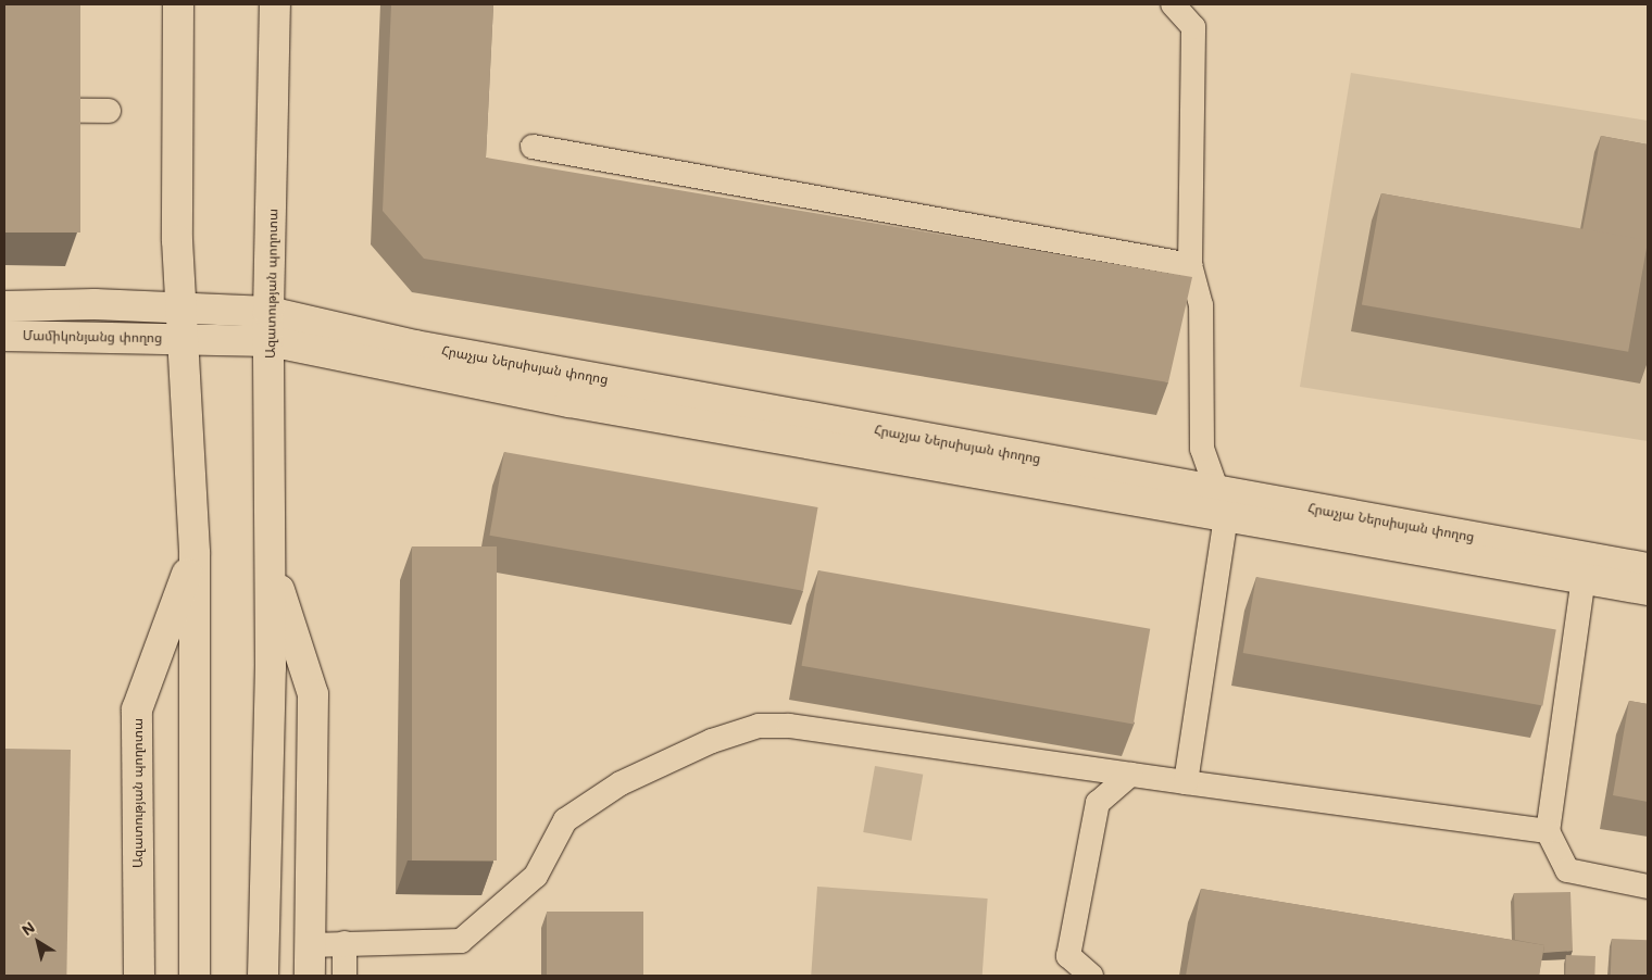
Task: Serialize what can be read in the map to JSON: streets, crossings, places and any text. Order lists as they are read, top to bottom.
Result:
{
  "streets": {
    "street": ["Ազատության պողոտա", "Մամիկոնյանց փողոց", "Հրաչյա Ներսիսյան փողոց"]
  },
  "crossings": [
    ["Ազատության պողոտա", "Մամիկոնյանց փողոց"],
    ["Ազատության պողոտա", "Հրաչյա Ներսիսյան փողոց"],
    ["Մամիկոնյանց փողոց", "Հրաչյա Ներսիսյան փողոց"]
  ],
  "north": "top left"
}
